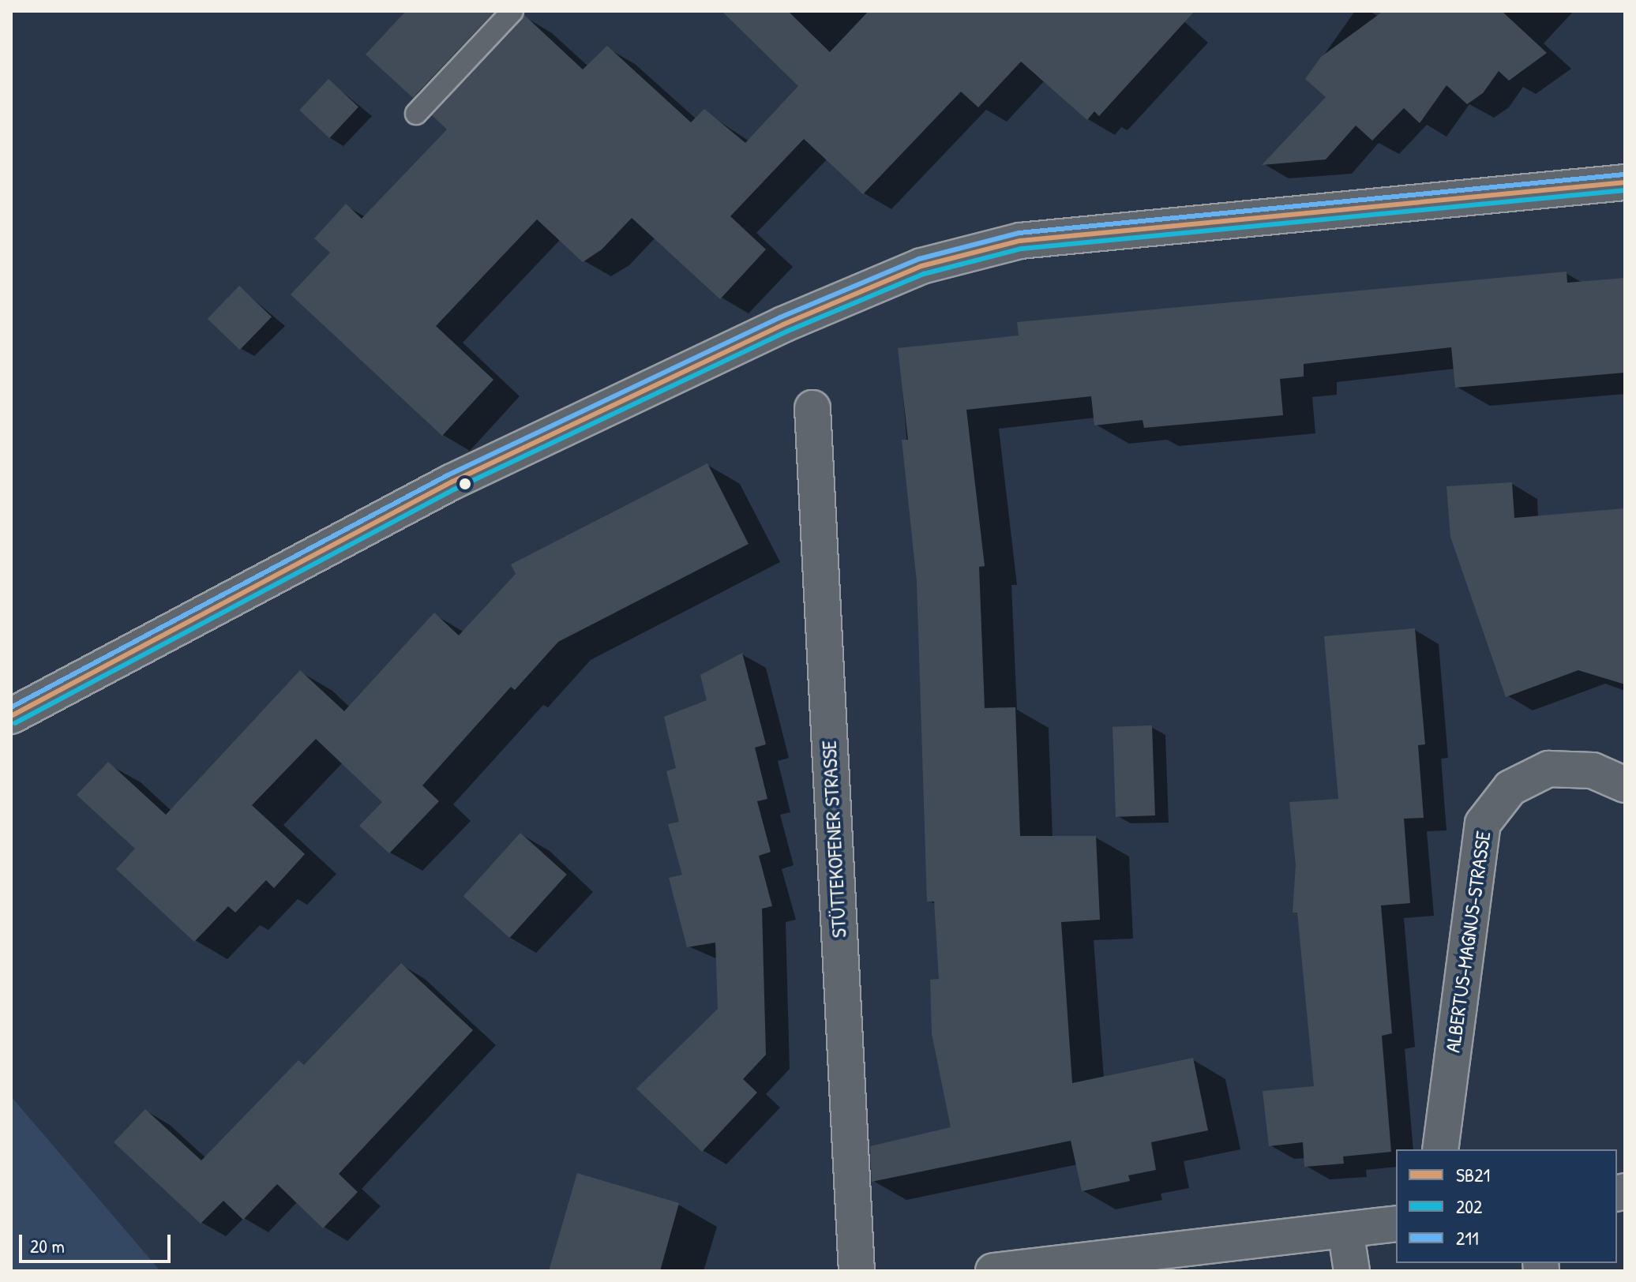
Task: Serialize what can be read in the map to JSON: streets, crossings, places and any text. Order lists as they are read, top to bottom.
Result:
{
  "streets": {
    "street": ["STÜTTEKOFENER STRASSE", "ALBERTUS-MAGNUS-STRASSE"]
  },
  "lines": ["transit line 211", "transit line SB21", "transit line 202"],
  "legend": ["SB21", "202", "211"],
  "scale_bar": "20 m"
}
